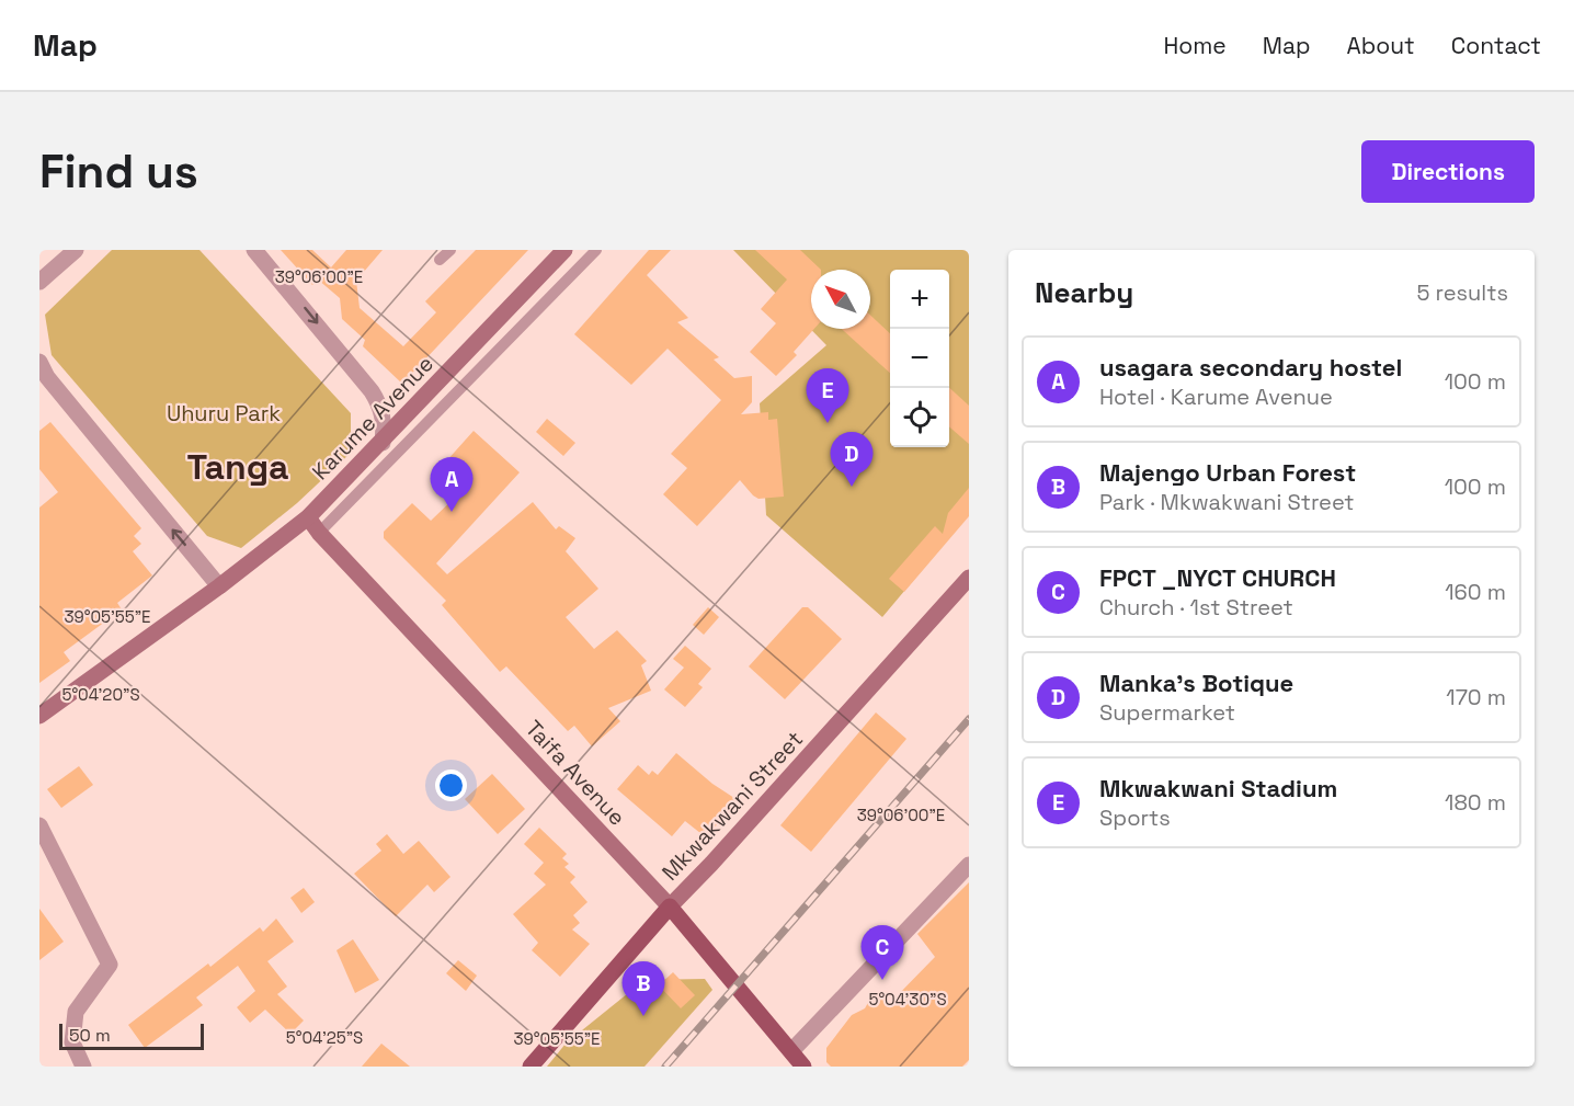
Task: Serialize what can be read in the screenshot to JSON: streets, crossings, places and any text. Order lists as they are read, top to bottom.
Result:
{
  "streets": {
    "main road": ["Karume Avenue", "Taifa Avenue", "Mkwakwani Street"]
  },
  "crossings": [
    ["Karume Avenue", "Taifa Avenue"],
    ["Taifa Avenue", "Mkwakwani Street"]
  ],
  "districts": ["Tanga"],
  "parks": ["Uhuru Park"],
  "scale_bar": "50 m",
  "north": "top left",
  "page": {
    "header": "Map",
    "nav": [
      "Home",
      "Map",
      "About",
      "Contact"
    ],
    "buttons": "Directions",
    "title": "Find us",
    "heading": ["Nearby", "5 results"],
    "map_buttons": ["+", "−"],
    "list": [
      {
        "mark": "A",
        "name": "usagara secondary hostel",
        "note": "Hotel · Karume Avenue",
        "value": "100 m"
      },
      {
        "mark": "B",
        "name": "Majengo Urban Forest",
        "note": "Park · Mkwakwani Street",
        "value": "100 m"
      },
      {
        "mark": "C",
        "name": "FPCT _NYCT CHURCH",
        "note": "Church · 1st Street",
        "value": "160 m"
      },
      {
        "mark": "D",
        "name": "Manka's Botique",
        "note": "Supermarket",
        "value": "170 m"
      },
      {
        "mark": "E",
        "name": "Mkwakwani Stadium",
        "note": "Sports",
        "value": "180 m"
      }
    ],
    "pins": [
      "E",
      "D",
      "A",
      "C",
      "B"
    ],
    "scale": "50 m"
  },
  "coordinates": [
    "39°06'00\"E",
    "39°05'55\"E",
    "5°04'20\"S",
    "5°04'30\"S",
    "5°04'25\"S"
  ]
}
